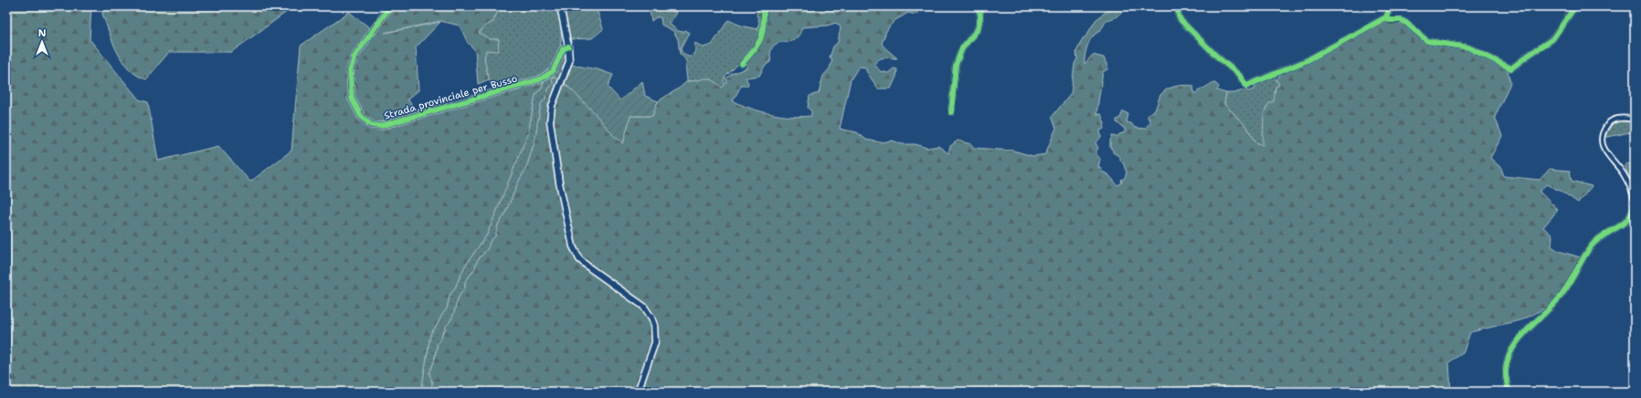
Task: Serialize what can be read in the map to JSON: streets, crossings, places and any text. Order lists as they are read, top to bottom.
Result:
{
  "streets": {
    "main road": ["Strada provinciale per Busso"]
  },
  "north": "top"
}
